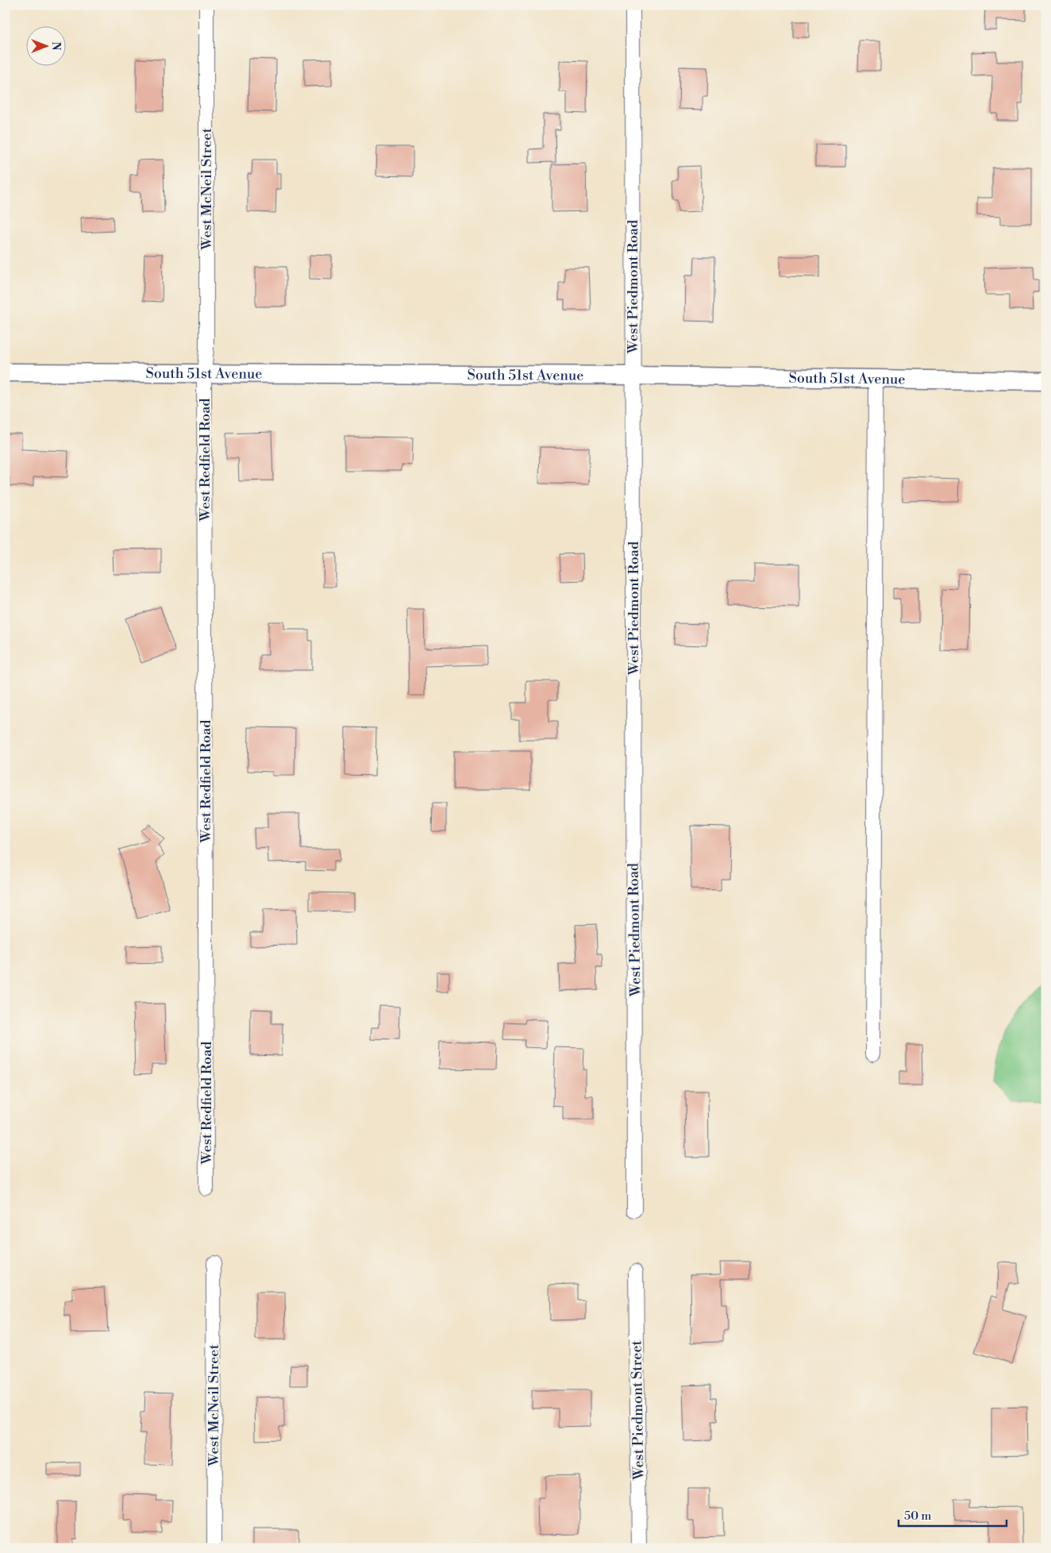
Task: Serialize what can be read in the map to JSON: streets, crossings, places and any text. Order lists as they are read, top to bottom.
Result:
{
  "streets": {
    "main road": ["South 51st Avenue"],
    "street": [
      "West McNeil Street",
      "West Piedmont Road",
      "West Redfield Road",
      "West Piedmont Street"
    ]
  },
  "crossings": [
    ["West McNeil Street", "South 51st Avenue"],
    ["West McNeil Street", "West Redfield Road"],
    ["West Piedmont Road", "South 51st Avenue"],
    ["South 51st Avenue", "West Redfield Road"]
  ],
  "scale_bar": "50 m",
  "north": "right"
}
